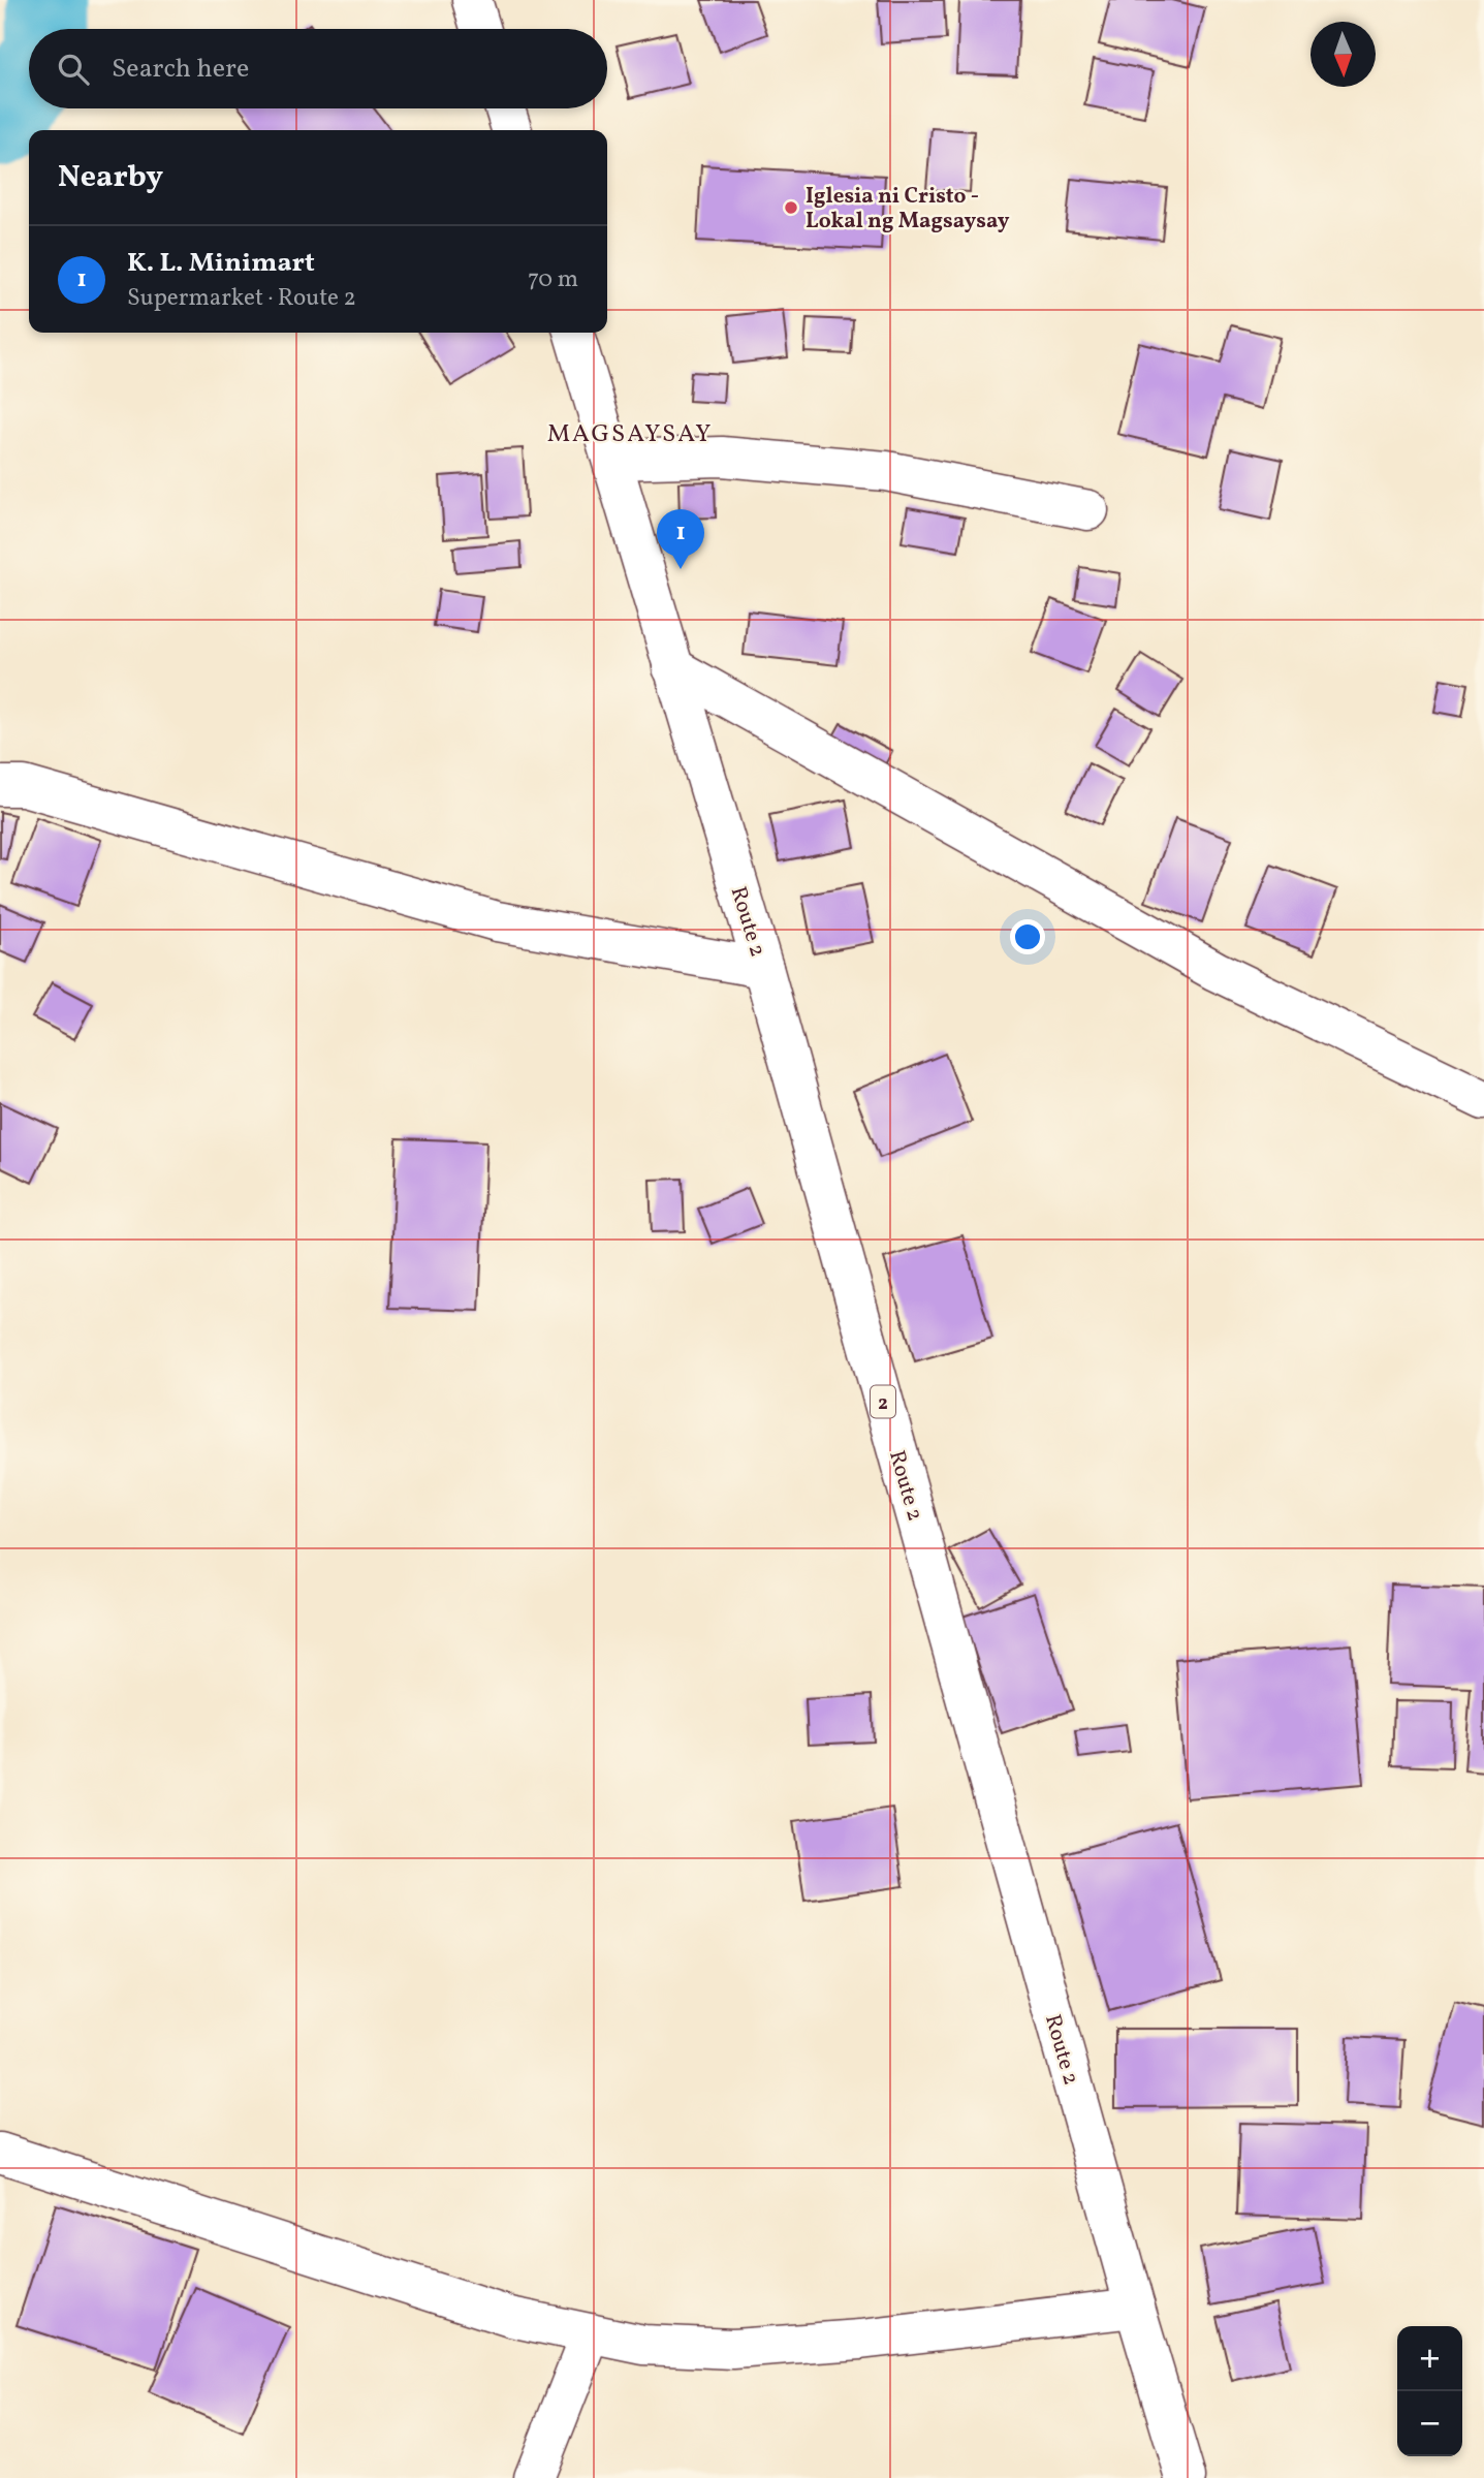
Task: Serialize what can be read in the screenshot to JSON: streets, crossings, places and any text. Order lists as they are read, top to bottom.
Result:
{
  "streets": {
    "main road": ["Route 2", "2"]
  },
  "districts": ["MAGSAYSAY"],
  "places": ["Iglesia ni Cristo - Lokal ng Magsaysay"],
  "north": "bottom",
  "page": {
    "search": "Search here",
    "heading": "Nearby",
    "list": [
      {
        "mark": "1",
        "name": "K. L. Minimart",
        "note": "Supermarket · Route 2",
        "value": "70 m"
      }
    ],
    "pins": "1",
    "map_buttons": ["+", "−"]
  }
}
